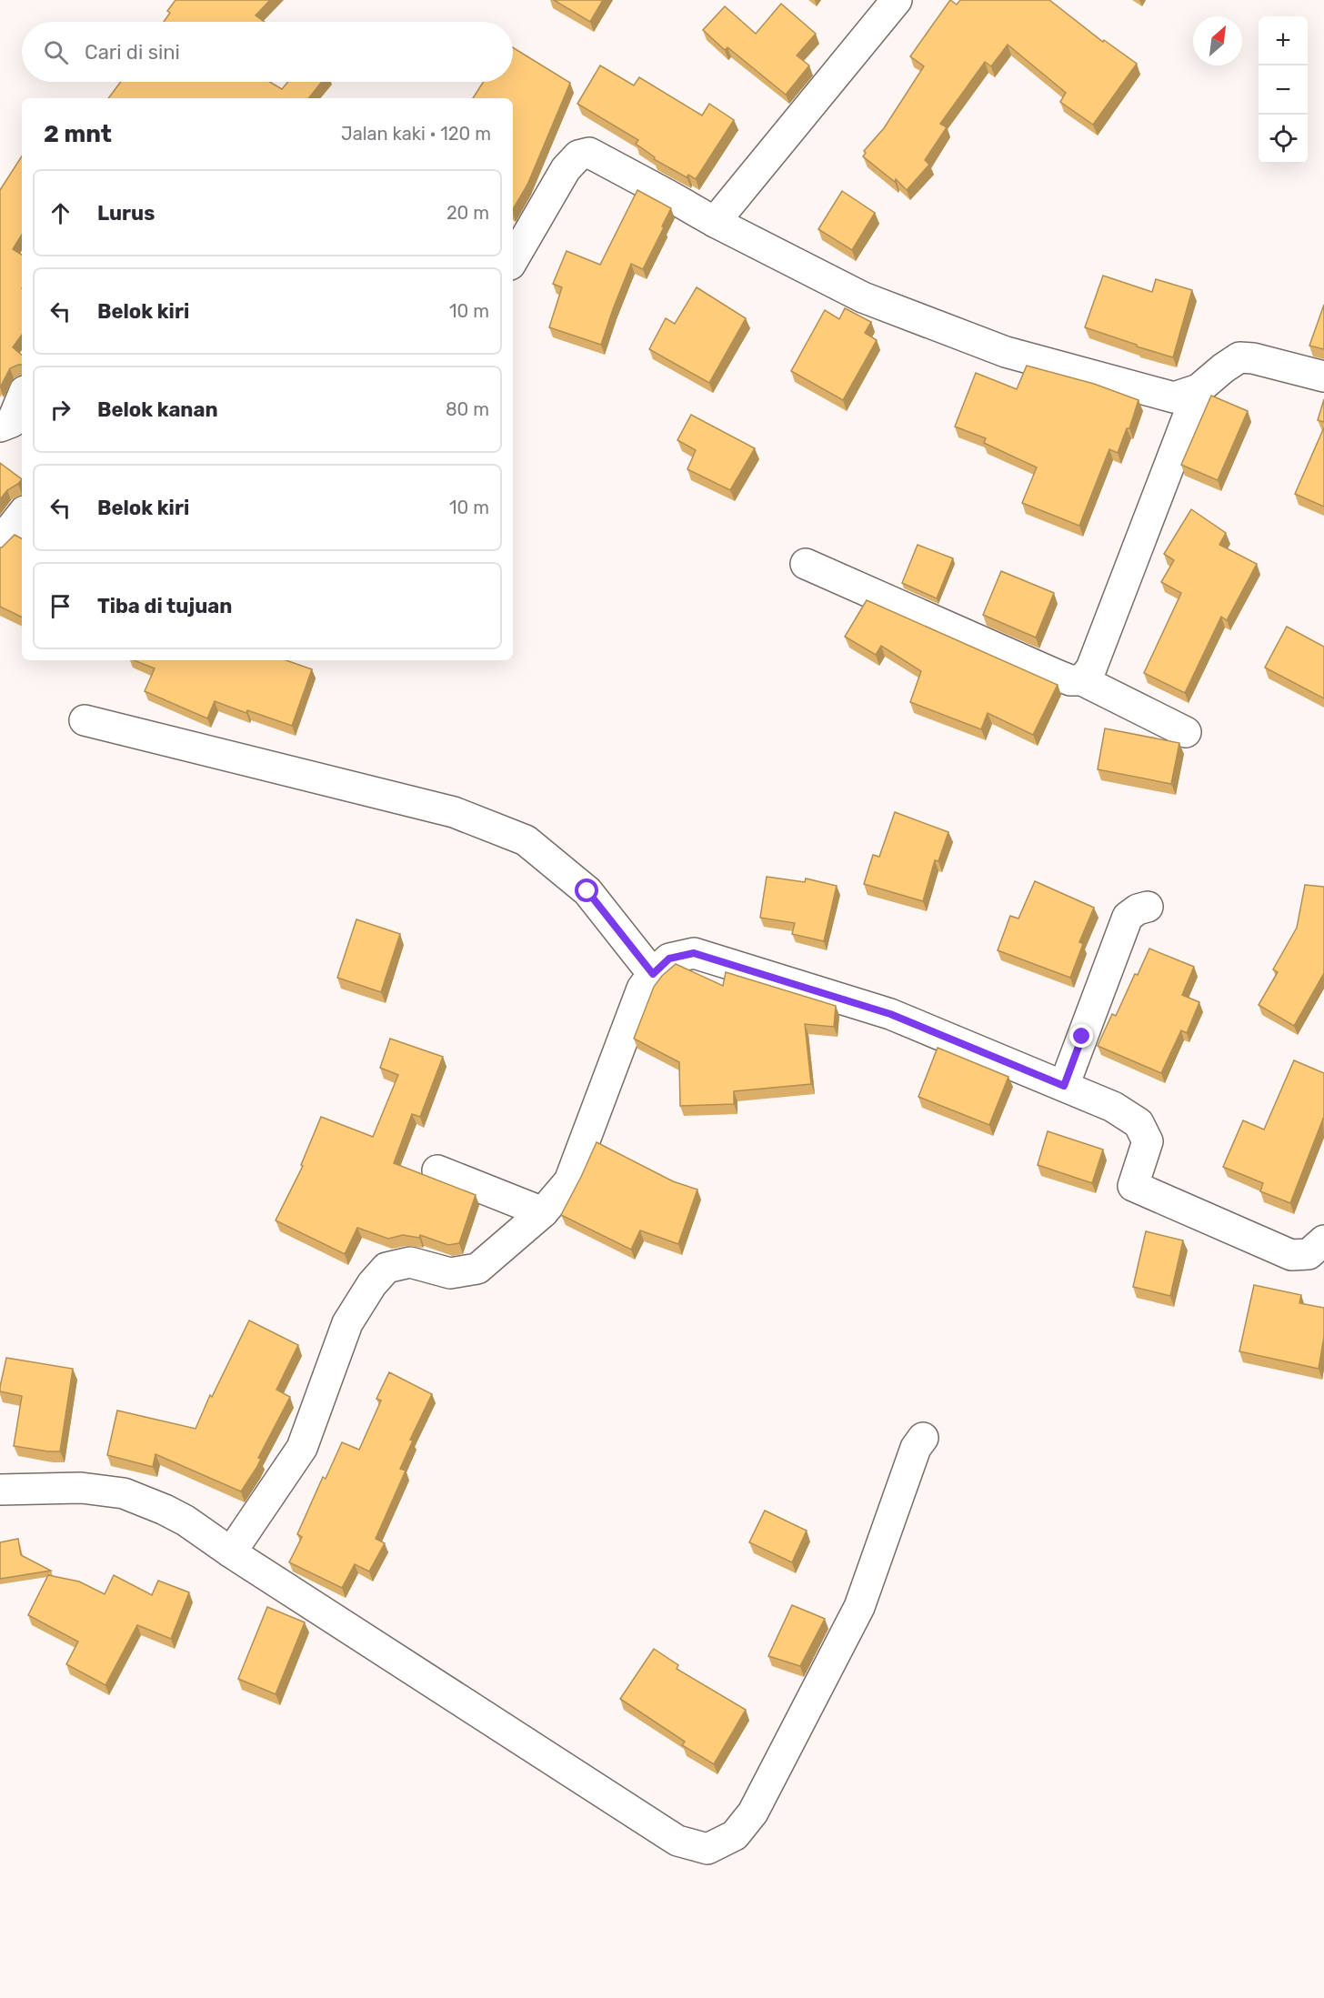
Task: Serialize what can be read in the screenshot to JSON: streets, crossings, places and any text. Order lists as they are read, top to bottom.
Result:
{
  "north": "top right",
  "page": {
    "map_buttons": ["+", "−"],
    "search": "Cari di sini",
    "heading": ["2 mnt", "Jalan kaki · 120 m"],
    "list": [
      ["Lurus", "20 m"],
      ["Belok kiri", "10 m"],
      ["Belok kanan", "80 m"],
      ["Belok kiri", "10 m"],
      "Tiba di tujuan"
    ]
  }
}
